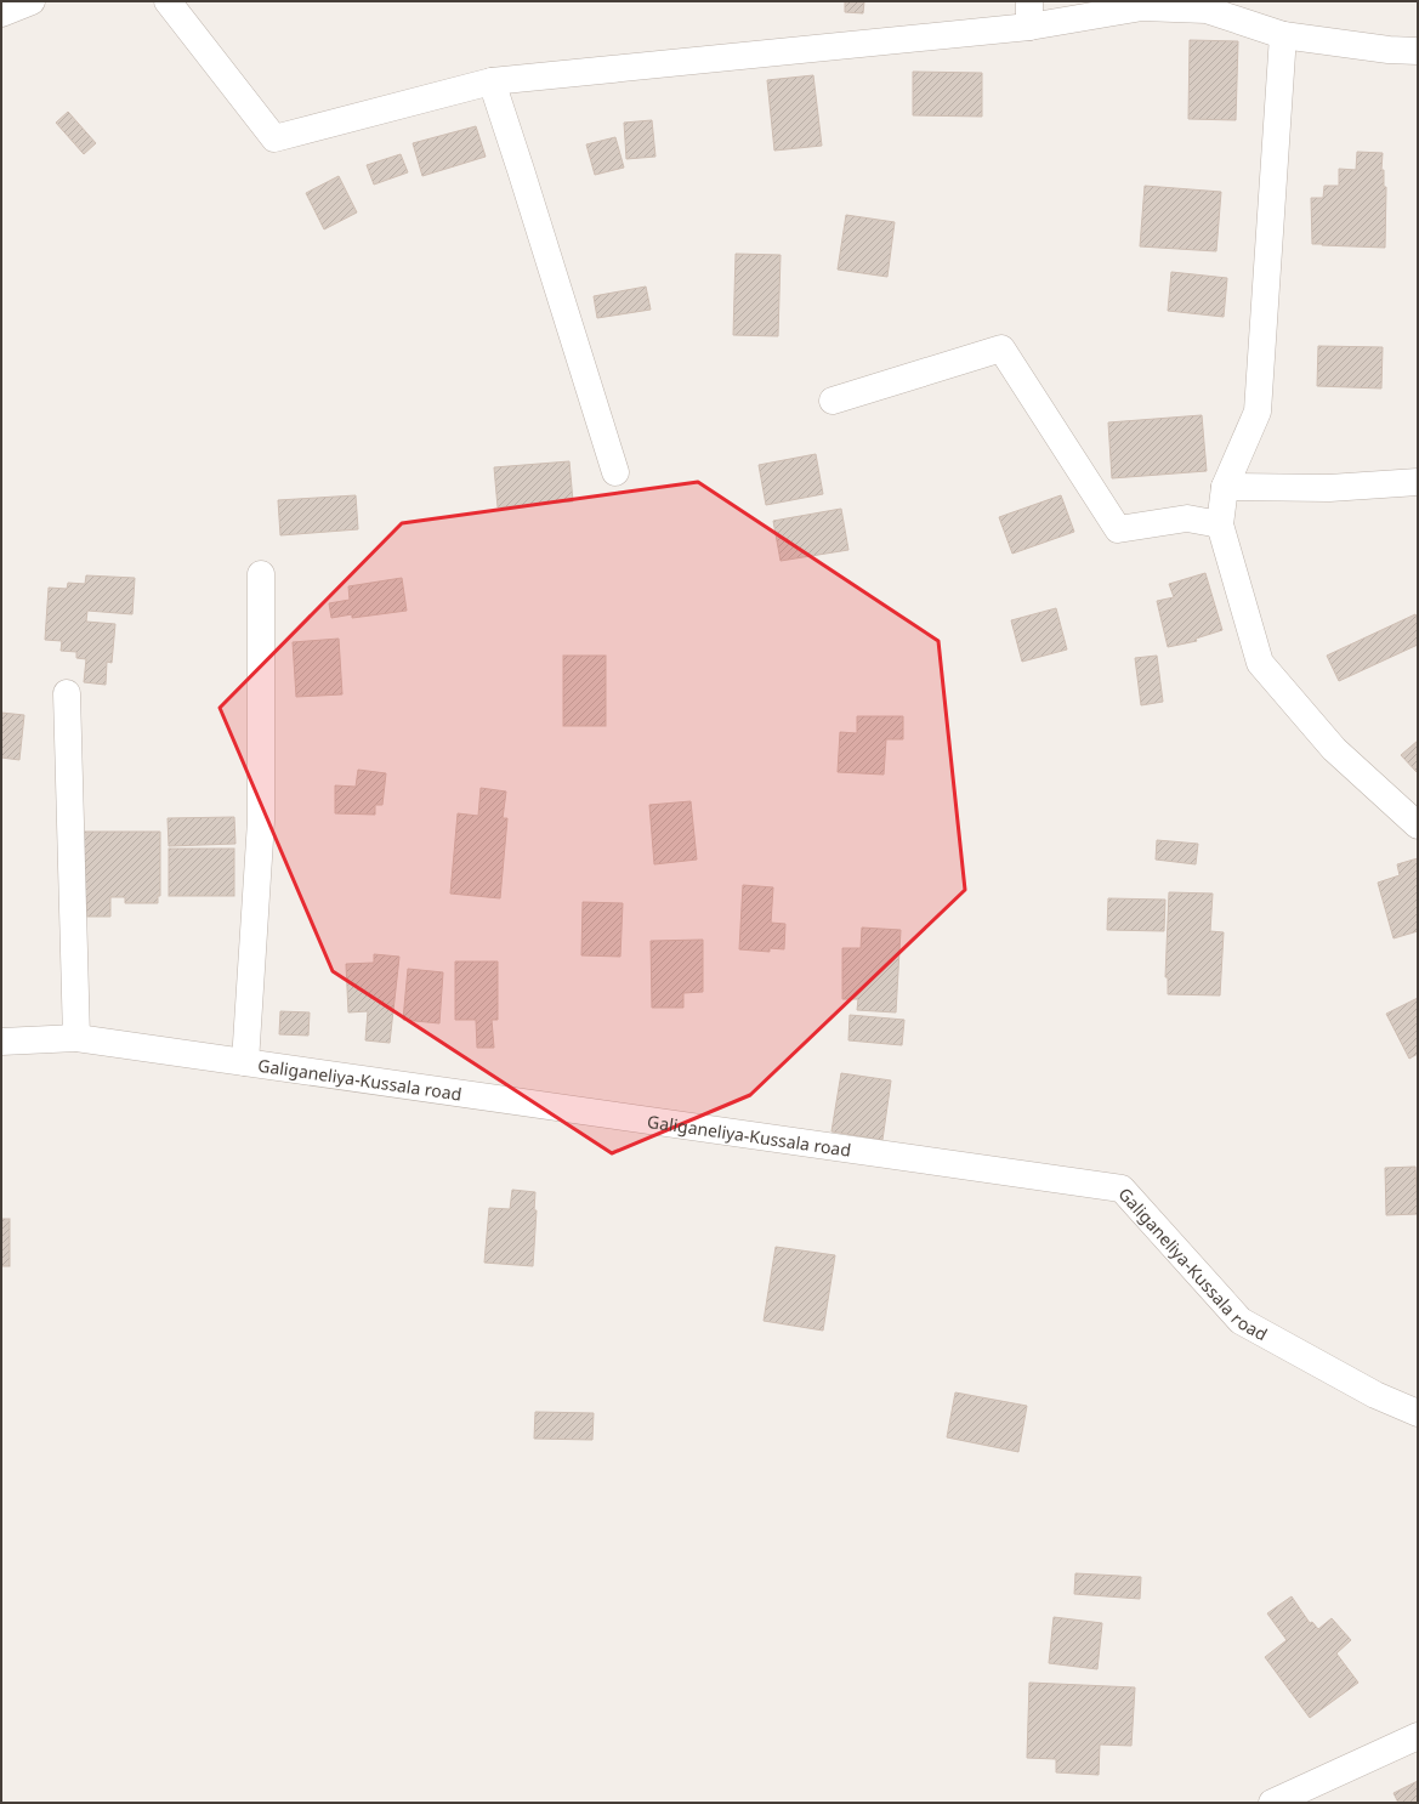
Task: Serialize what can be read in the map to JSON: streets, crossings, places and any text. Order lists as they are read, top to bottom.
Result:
{
  "streets": {
    "street": ["Galiganeliya-Kussala road"]
  }
}
